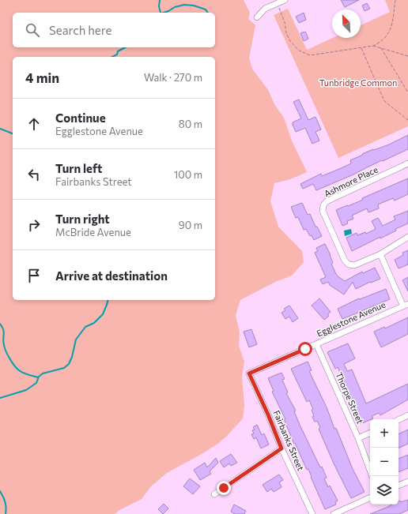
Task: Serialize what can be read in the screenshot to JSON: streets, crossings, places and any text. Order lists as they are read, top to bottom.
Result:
{
  "streets": {
    "street": [
      "Ashmore Place",
      "Egglestone Avenue",
      "Thorpe Street",
      "Fairbanks Street"
    ]
  },
  "crossings": [
    ["Egglestone Avenue", "Thorpe Street"],
    ["Egglestone Avenue", "Fairbanks Street"]
  ],
  "parks": ["Tunbridge Common"],
  "north": "top left",
  "page": {
    "search": "Search here",
    "heading": ["4 min", "Walk · 270 m"],
    "list": [
      ["Continue", "Egglestone Avenue", "80 m"],
      ["Turn left", "Fairbanks Street", "100 m"],
      ["Turn right", "McBride Avenue", "90 m"],
      "Arrive at destination"
    ],
    "map_buttons": ["+", "−"]
  }
}
